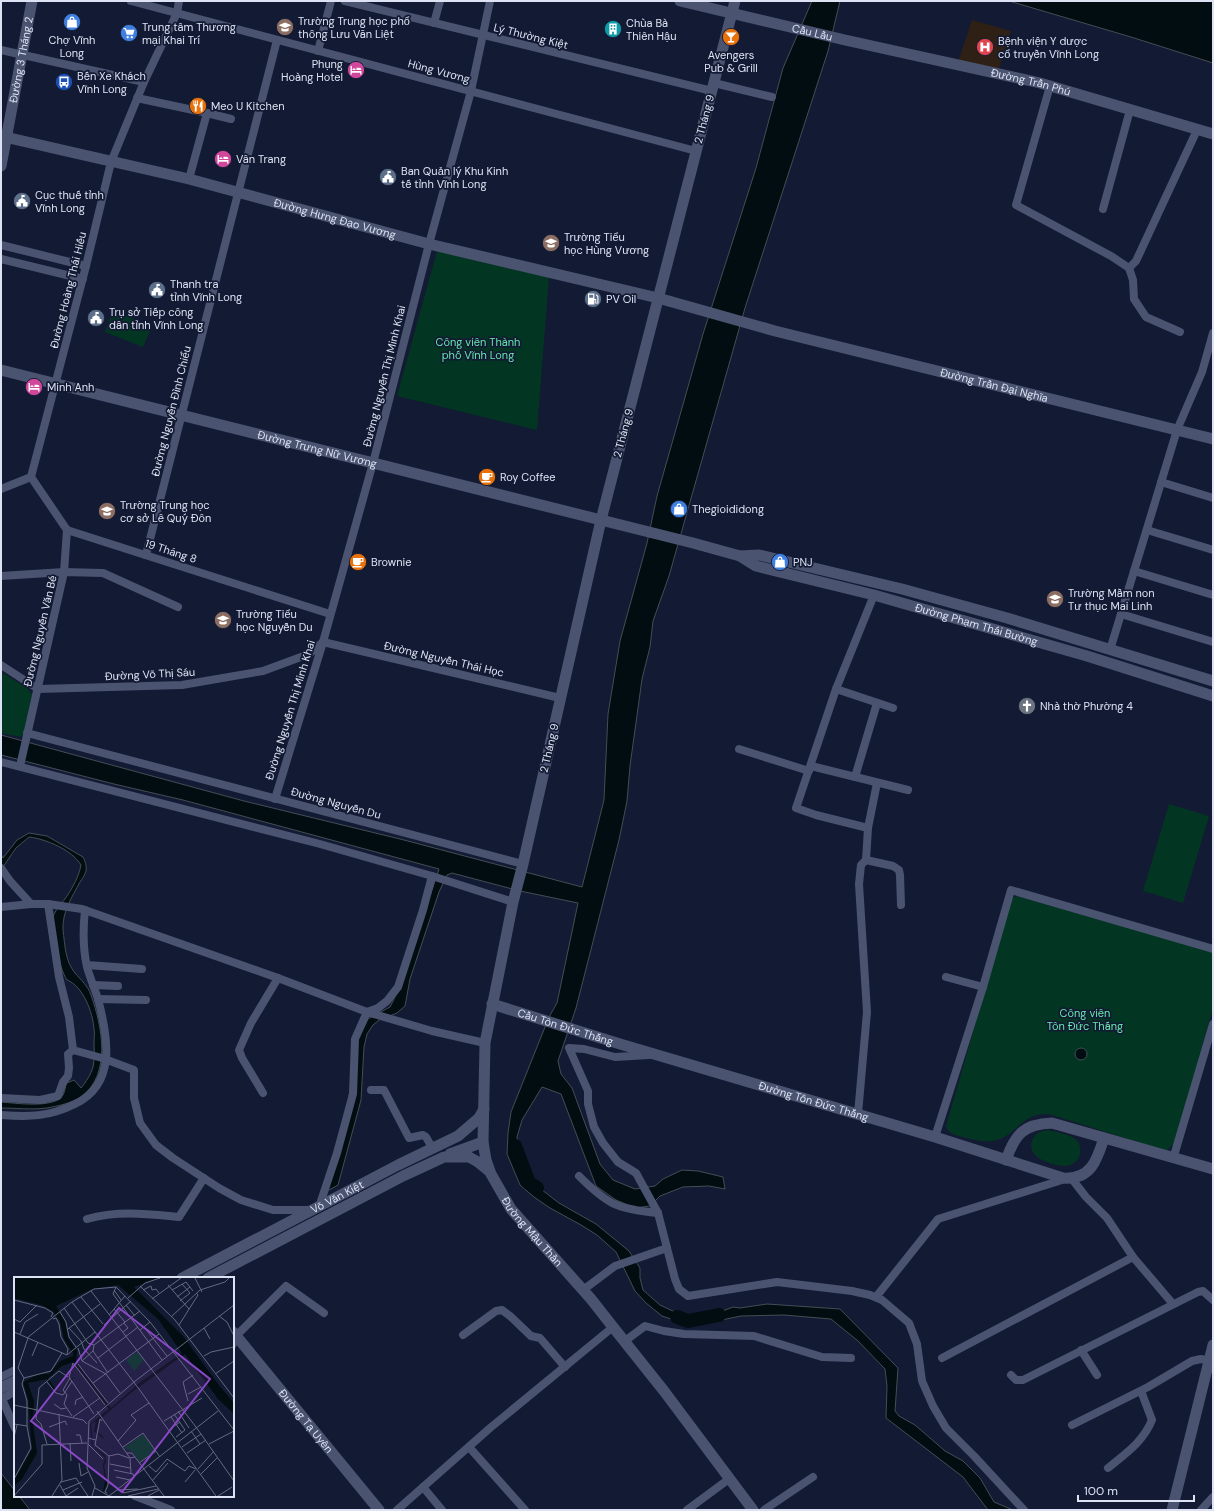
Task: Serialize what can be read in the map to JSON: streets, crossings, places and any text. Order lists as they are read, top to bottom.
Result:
{
  "streets": {
    "main road": [
      "Cầu Lầu",
      "Đường 3 Tháng 2",
      "Đường Trần Phú",
      "2 Tháng 9",
      "Đường Hưng Đạo Vương",
      "Đường Trần Đại Nghĩa",
      "Đường Trưng Nữ Vương",
      "Đường Phạm Thái Bường",
      "Cầu Tôn Đức Thắng",
      "Đường Tôn Đức Thắng",
      "Võ Văn Kiệt",
      "Đường Mậu Thân",
      "Đường Tạ Uyên"
    ],
    "street": [
      "Lý Thường Kiệt",
      "Hùng Vương",
      "Đường Hoàng Thái Hiếu",
      "Đường Nguyễn Thị Minh Khai",
      "Đường Nguyễn Đình Chiểu",
      "19 Tháng 8",
      "Đường Nguyễn Văn Bé",
      "Đường Nguyễn Thái Học",
      "Đường Võ Thị Sáu",
      "Đường Nguyễn Du"
    ]
  },
  "crossings": [
    ["Cầu Lầu", "Đường Trần Phú"],
    ["Cầu Lầu", "2 Tháng 9"],
    ["Lý Thường Kiệt", "2 Tháng 9"],
    ["Lý Thường Kiệt", "Đường Nguyễn Thị Minh Khai"],
    ["Đường 3 Tháng 2", "Đường Hưng Đạo Vương"],
    ["Hùng Vương", "2 Tháng 9"],
    ["Hùng Vương", "Đường Hoàng Thái Hiếu"],
    ["Hùng Vương", "Đường Nguyễn Thị Minh Khai"],
    ["Hùng Vương", "Đường Nguyễn Đình Chiểu"],
    ["2 Tháng 9", "Đường Hưng Đạo Vương"],
    ["2 Tháng 9", "Đường Trưng Nữ Vương"],
    ["2 Tháng 9", "Đường Nguyễn Thái Học"],
    ["2 Tháng 9", "Đường Nguyễn Du"],
    ["2 Tháng 9", "Đường Mậu Thân"],
    ["Đường Hưng Đạo Vương", "Đường Hoàng Thái Hiếu"],
    ["Đường Hưng Đạo Vương", "Đường Nguyễn Thị Minh Khai"],
    ["Đường Hưng Đạo Vương", "Đường Trần Đại Nghĩa"],
    ["Đường Hưng Đạo Vương", "Đường Nguyễn Đình Chiểu"],
    ["Đường Hoàng Thái Hiếu", "Đường Trưng Nữ Vương"],
    ["Đường Nguyễn Thị Minh Khai", "Đường Trưng Nữ Vương"],
    ["Đường Nguyễn Thị Minh Khai", "19 Tháng 8"],
    ["Đường Nguyễn Thị Minh Khai", "Đường Nguyễn Thái Học"],
    ["Đường Nguyễn Thị Minh Khai", "Đường Võ Thị Sáu"],
    ["Đường Nguyễn Thị Minh Khai", "Đường Nguyễn Du"],
    ["Đường Nguyễn Đình Chiểu", "Đường Trưng Nữ Vương"],
    ["Đường Nguyễn Đình Chiểu", "19 Tháng 8"],
    ["Đường Trưng Nữ Vương", "Đường Phạm Thái Bường"],
    ["19 Tháng 8", "Đường Nguyễn Văn Bé"],
    ["Đường Nguyễn Văn Bé", "Đường Võ Thị Sáu"],
    ["Đường Nguyễn Văn Bé", "Đường Nguyễn Du"],
    ["Đường Nguyễn Thái Học", "Đường Võ Thị Sáu"],
    ["Cầu Tôn Đức Thắng", "Đường Tôn Đức Thắng"],
    ["Cầu Tôn Đức Thắng", "Đường Mậu Thân"],
    ["Võ Văn Kiệt", "Đường Mậu Thân"]
  ],
  "parks": ["Công viên Thành phố Vĩnh Long", "Công viên Tôn Đức Thắng"],
  "places": {
    "shop": ["Chợ Vĩnh Long", "Thegioididong", "PNJ"],
    "school or university": [
      "Trường Trung học phổ thông Lưu Văn Liệt",
      "Trường Tiểu học Hùng Vương",
      "Trường Trung học cơ sở Lê Quý Đôn",
      "Trường Mầm non Tư thục Mai Linh",
      "Trường Tiểu học Nguyễn Du"
    ],
    "building": ["Chùa Bà Thiên Hậu"],
    "supermarket": ["Trung tâm Thương mại Khai Trí"],
    "bar": ["Avengers Pub & Grill"],
    "hospital": ["Bệnh viện Y dược cổ truyền Vĩnh Long"],
    "hotel": ["Phụng Hoàng Hotel", "Vân Trang", "Minh Anh"],
    "bus stop": ["Bến Xe Khách Vĩnh Long"],
    "restaurant": ["Meo U Kitchen"],
    "public building": [
      "Ban Quản lý Khu Kinh tế tỉnh Vĩnh Long",
      "Cục thuế tỉnh Vĩnh Long",
      "Thanh tra tỉnh Vĩnh Long",
      "Trụ sở Tiếp công dân tỉnh Vĩnh Long"
    ],
    "fuel station": ["PV Oil"],
    "cafe": ["Roy Coffee", "Brownie"],
    "church": ["Nhà thờ Phường 4"]
  },
  "scale_bar": "100 m"
}
